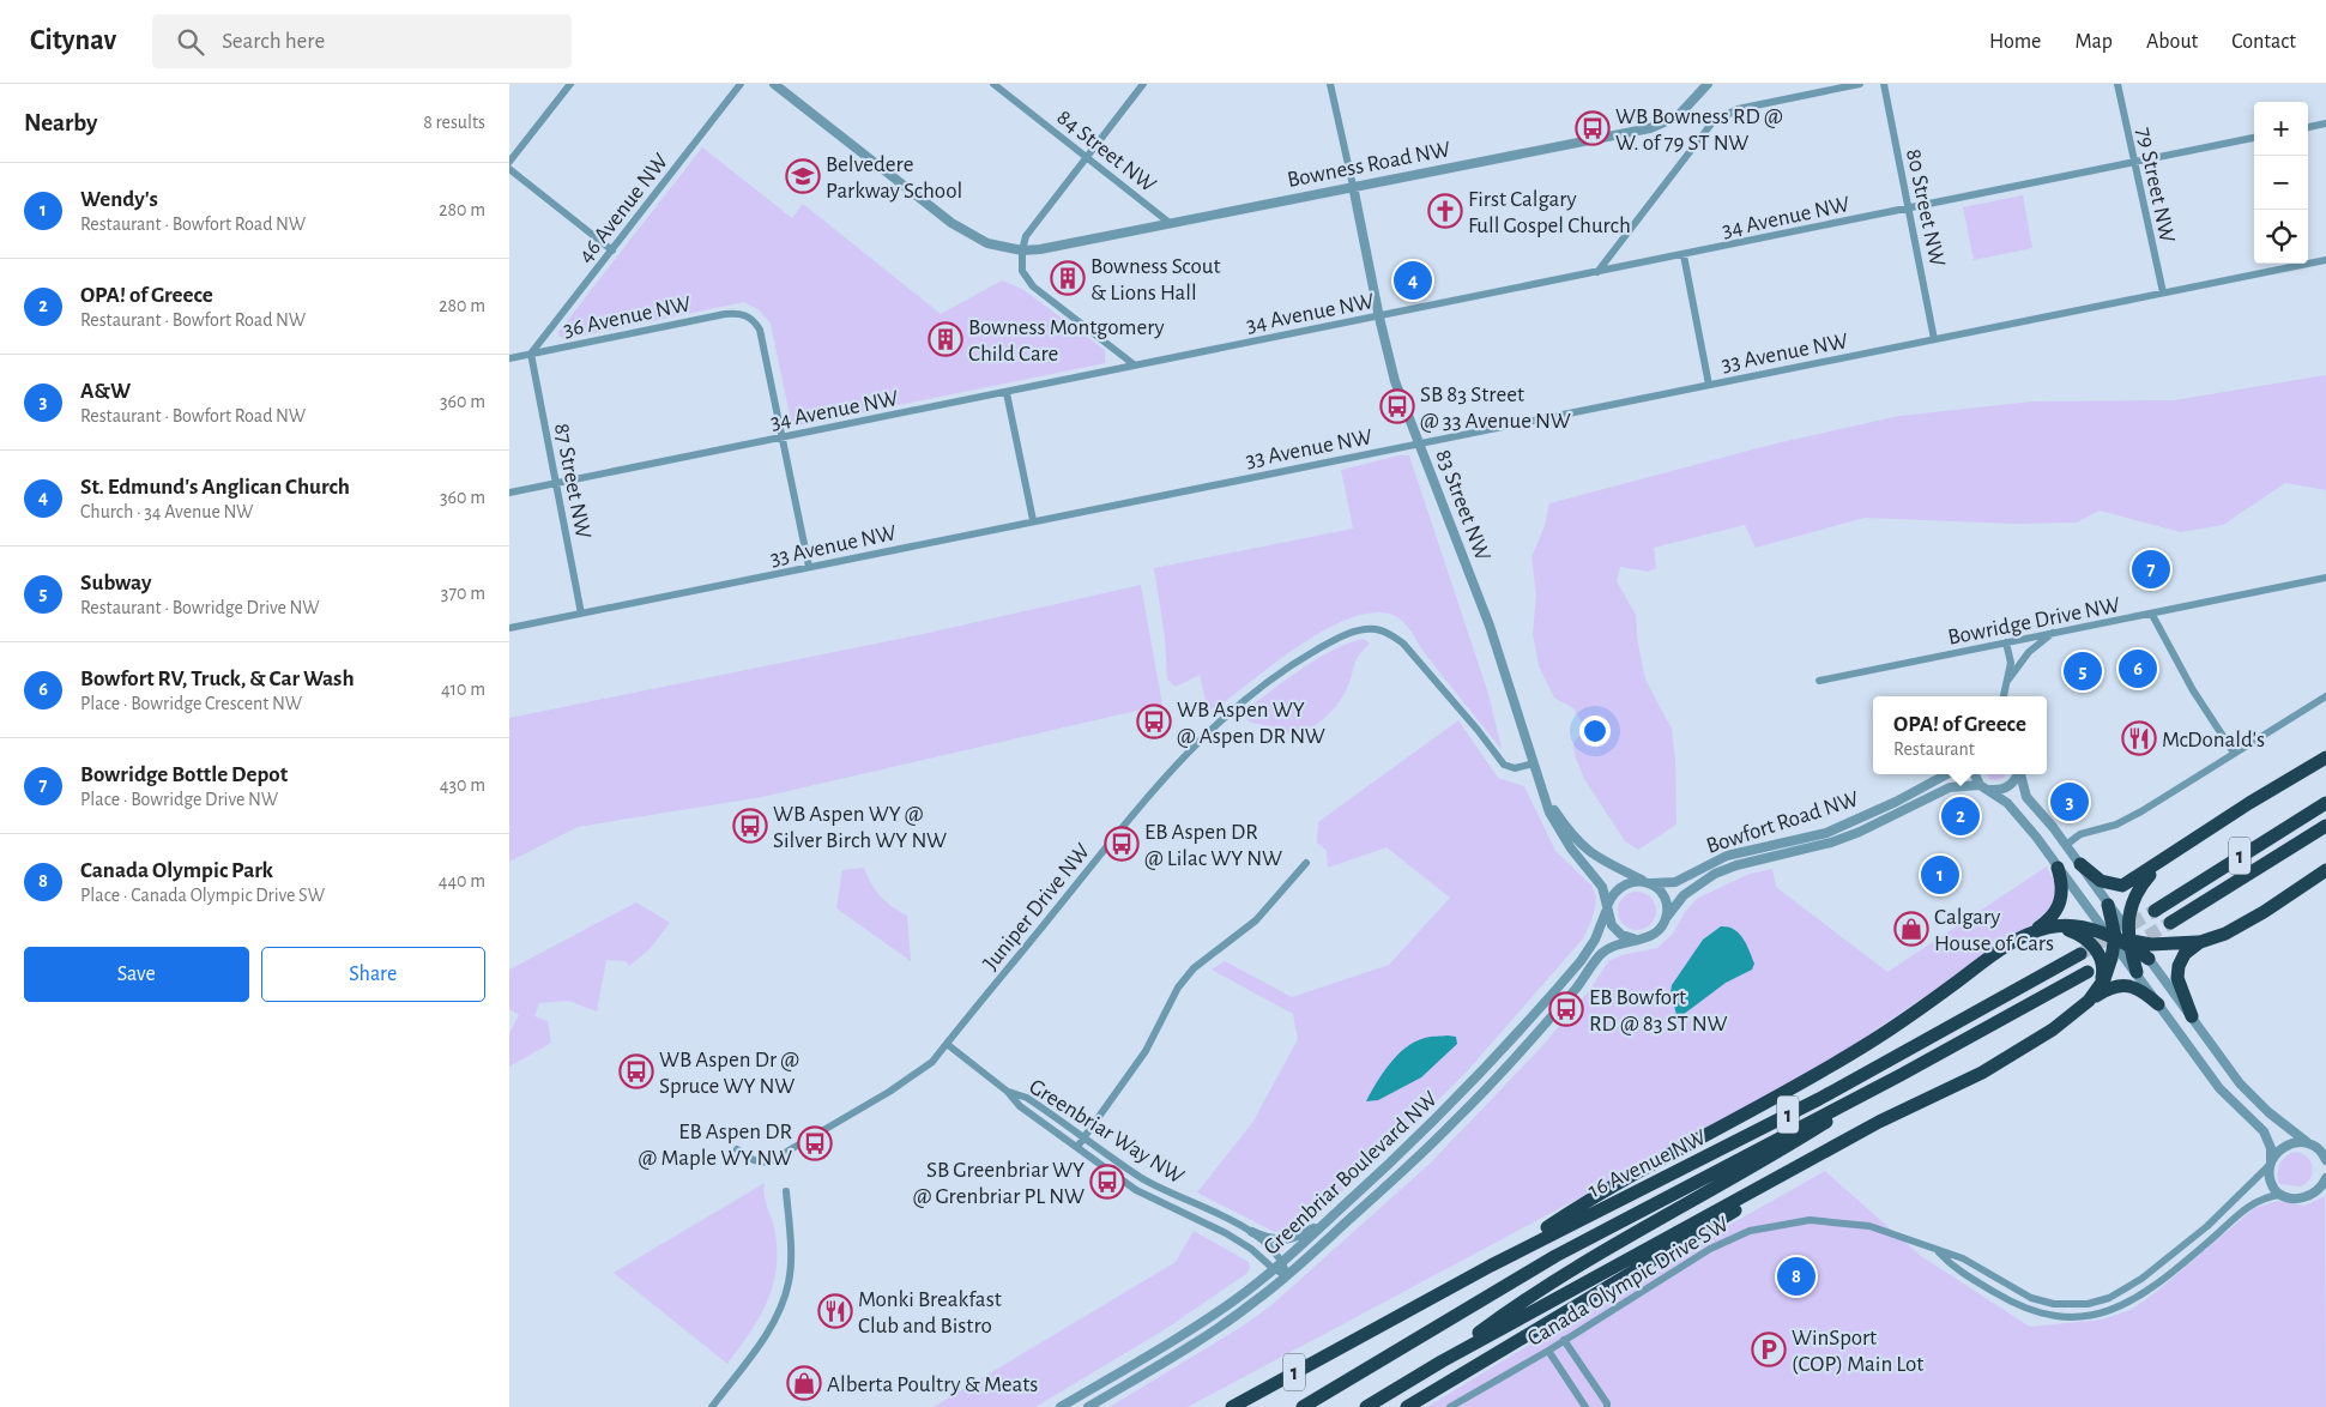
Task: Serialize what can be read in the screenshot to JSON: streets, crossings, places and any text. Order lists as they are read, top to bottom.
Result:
{
  "streets": {
    "highway": ["1", "16 Avenue NW"],
    "street": [
      "84 Street NW",
      "Bowness Road NW",
      "79 Street NW",
      "46 Avenue NW",
      "80 Street NW",
      "34 Avenue NW",
      "36 Avenue NW",
      "33 Avenue NW",
      "87 Street NW",
      "83 Street NW",
      "Bowridge Drive NW",
      "Bowfort Road NW",
      "Juniper Drive NW",
      "Greenbriar Way NW",
      "Greenbriar Boulevard NW",
      "Canada Olympic Drive SW"
    ]
  },
  "crossings": [
    ["84 Street NW", "Bowness Road NW"],
    ["Bowness Road NW", "83 Street NW"],
    ["79 Street NW", "34 Avenue NW"],
    ["79 Street NW", "33 Avenue NW"],
    ["46 Avenue NW", "36 Avenue NW"],
    ["46 Avenue NW", "87 Street NW"],
    ["80 Street NW", "34 Avenue NW"],
    ["80 Street NW", "33 Avenue NW"],
    ["34 Avenue NW", "36 Avenue NW"],
    ["34 Avenue NW", "87 Street NW"],
    ["34 Avenue NW", "83 Street NW"],
    ["36 Avenue NW", "87 Street NW"],
    ["33 Avenue NW", "87 Street NW"],
    ["33 Avenue NW", "83 Street NW"],
    ["83 Street NW", "Bowfort Road NW"],
    ["83 Street NW", "Juniper Drive NW"],
    ["83 Street NW", "Greenbriar Boulevard NW"],
    ["Bowfort Road NW", "Greenbriar Boulevard NW"],
    ["Juniper Drive NW", "Greenbriar Way NW"],
    ["Greenbriar Way NW", "Greenbriar Boulevard NW"]
  ],
  "places": {
    "bus stop": [
      "WB Bowness RD @ W. of 79 ST NW",
      "SB 83 Street @ 33 Avenue NW",
      "WB Aspen WY @ Aspen DR NW",
      "WB Aspen WY @ Silver Birch WY NW",
      "EB Aspen DR @ Lilac WY NW",
      "EB Bowfort RD @ 83 ST NW",
      "WB Aspen Dr @ Spruce WY NW",
      "EB Aspen DR @ Maple WY NW",
      "SB Greenbriar WY @ Grenbriar PL NW"
    ],
    "school or university": ["Belvedere Parkway School"],
    "church": ["First Calgary Full Gospel Church"],
    "building": ["Bowness Scout & Lions Hall", "Bowness Montgomery Child Care"],
    "restaurant": ["McDonald's", "Monki Breakfast Club and Bistro"],
    "shop": ["Calgary House of Cars", "Alberta Poultry & Meats"],
    "parking": ["WinSport (COP) Main Lot"]
  },
  "page": {
    "header": "Citynav",
    "search": "Search here",
    "nav": [
      "Home",
      "Map",
      "About",
      "Contact"
    ],
    "heading": ["Nearby", "8 results"],
    "map_buttons": ["+", "−"],
    "list": [
      {
        "mark": "1",
        "name": "Wendy's",
        "note": "Restaurant · Bowfort Road NW",
        "value": "280 m"
      },
      {
        "mark": "2",
        "name": "OPA! of Greece",
        "note": "Restaurant · Bowfort Road NW",
        "value": "280 m"
      },
      {
        "mark": "3",
        "name": "A&W",
        "note": "Restaurant · Bowfort Road NW",
        "value": "360 m"
      },
      {
        "mark": "4",
        "name": "St. Edmund's Anglican Church",
        "note": "Church · 34 Avenue NW",
        "value": "360 m"
      },
      {
        "mark": "5",
        "name": "Subway",
        "note": "Restaurant · Bowridge Drive NW",
        "value": "370 m"
      },
      {
        "mark": "6",
        "name": "Bowfort RV, Truck, & Car Wash",
        "note": "Place · Bowridge Crescent NW",
        "value": "410 m"
      },
      {
        "mark": "7",
        "name": "Bowridge Bottle Depot",
        "note": "Place · Bowridge Drive NW",
        "value": "430 m"
      },
      {
        "mark": "8",
        "name": "Canada Olympic Park",
        "note": "Place · Canada Olympic Drive SW",
        "value": "440 m"
      }
    ],
    "pins": [
      "4",
      "7",
      "6",
      "5",
      "3",
      "2",
      "1",
      "8"
    ],
    "popup": ["OPA! of Greece", "Restaurant"],
    "buttons": ["Save", "Share"]
  }
}
